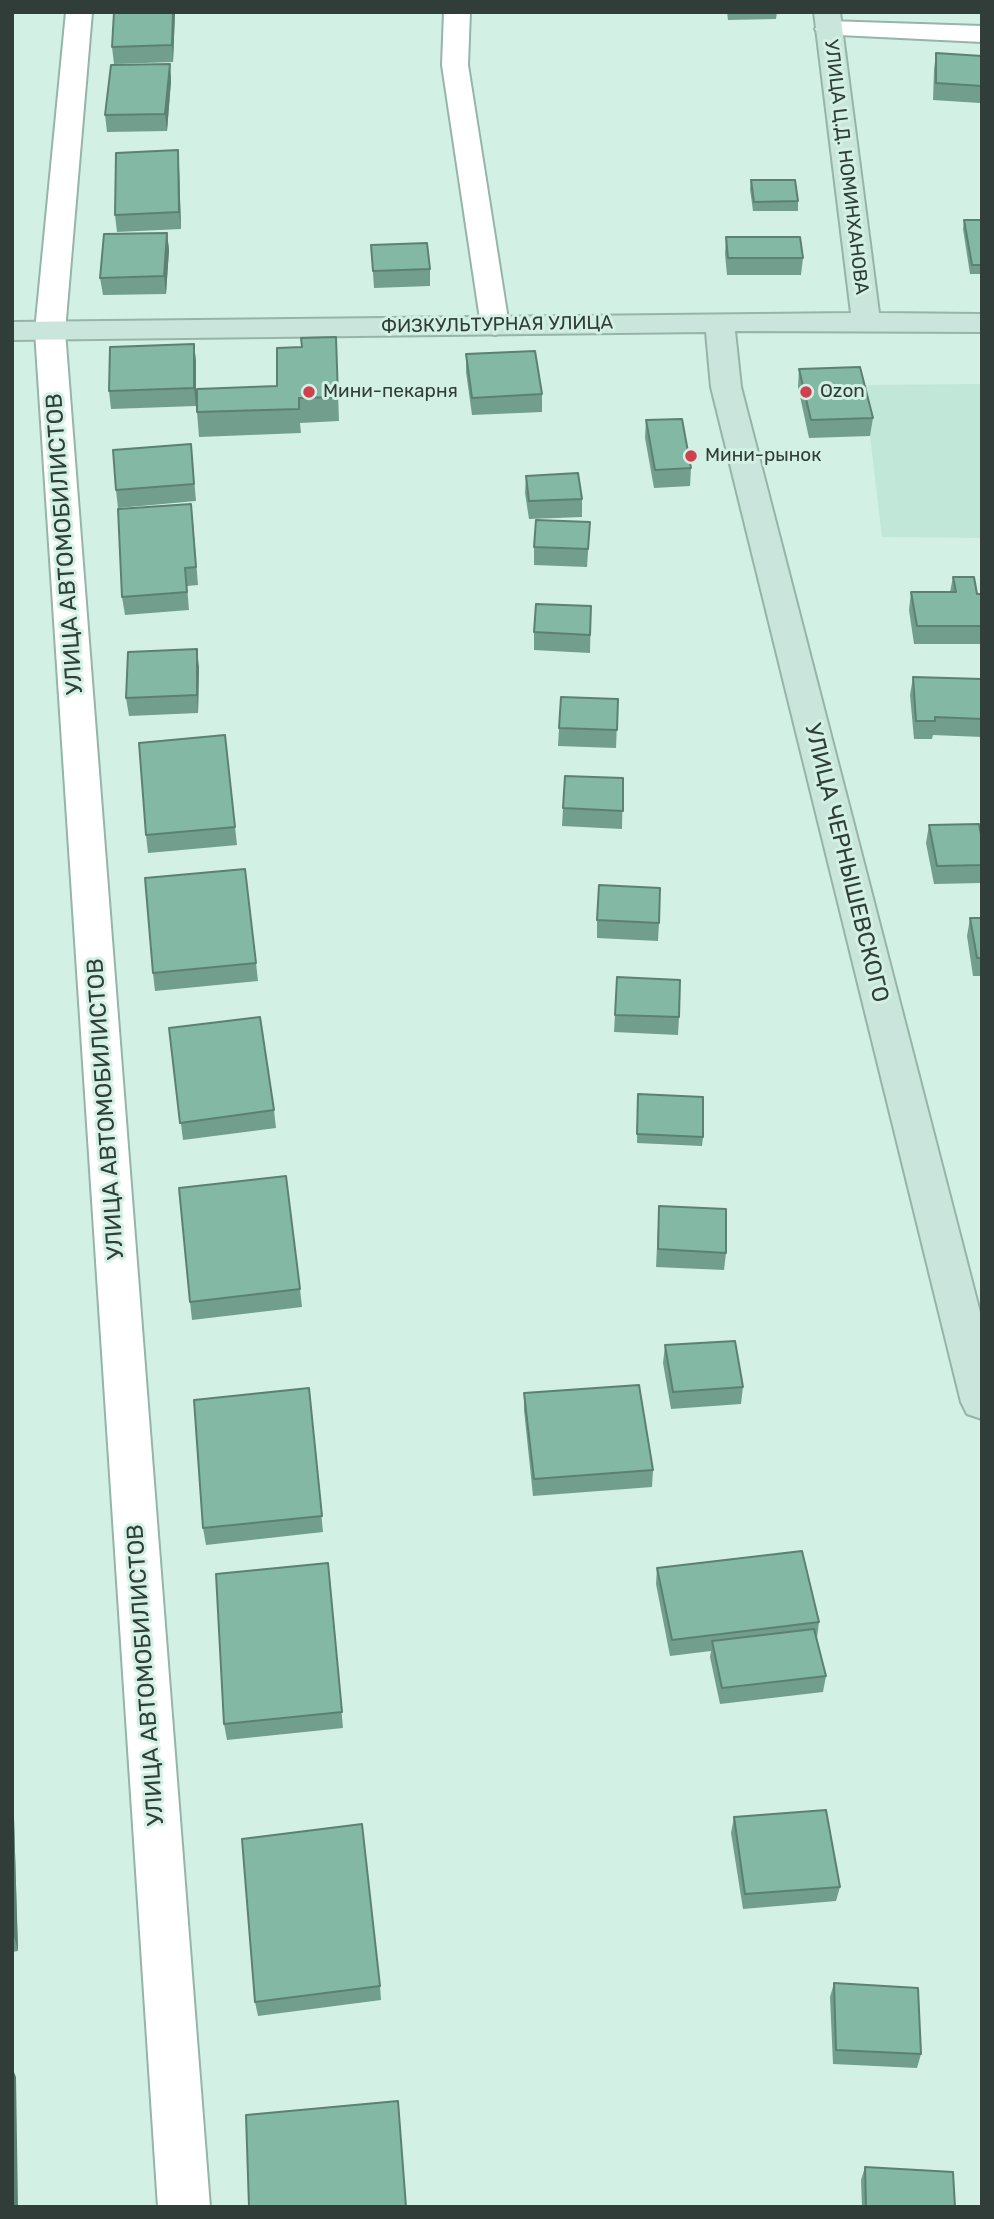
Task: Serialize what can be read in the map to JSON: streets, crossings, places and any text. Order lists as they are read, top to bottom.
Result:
{
  "streets": {
    "street": [
      "УЛИЦА Ц.Д. НОМИНХАНОВА",
      "ФИЗКУЛЬТУРНАЯ УЛИЦА",
      "УЛИЦА АВТОМОБИЛИСТОВ",
      "УЛИЦА ЧЕРНЫШЕВСКОГО"
    ]
  },
  "crossings": [
    ["УЛИЦА Ц.Д. НОМИНХАНОВА", "ФИЗКУЛЬТУРНАЯ УЛИЦА"],
    ["ФИЗКУЛЬТУРНАЯ УЛИЦА", "УЛИЦА АВТОМОБИЛИСТОВ"],
    ["ФИЗКУЛЬТУРНАЯ УЛИЦА", "УЛИЦА ЧЕРНЫШЕВСКОГО"]
  ],
  "places": ["Мини-пекарня", "Ozon", "Мини-рынок"]
}
